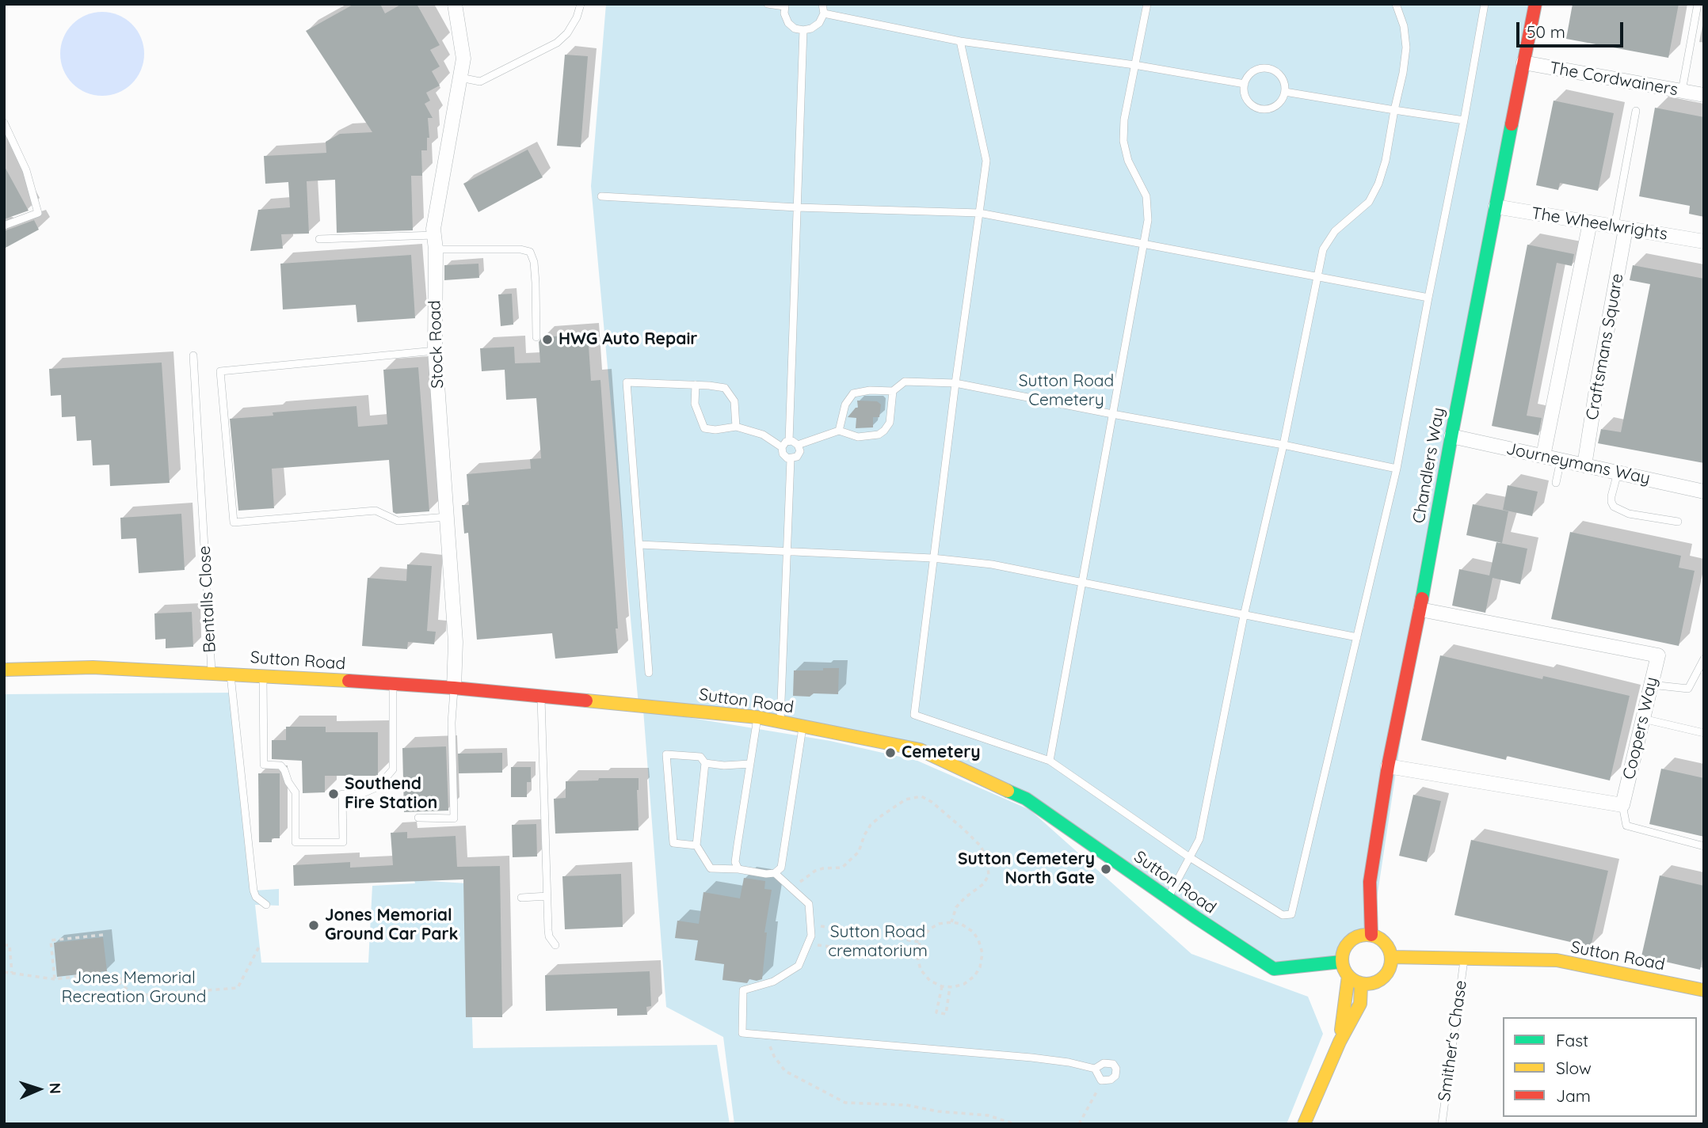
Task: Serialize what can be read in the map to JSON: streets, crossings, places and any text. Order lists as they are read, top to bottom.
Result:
{
  "streets": {
    "street": [
      "The Cordwainers",
      "The Wheelwrights",
      "Stock Road",
      "Craftsmans Square",
      "Journeymans Way",
      "Chandlers Way",
      "Sutton Road",
      "Coopers Way"
    ],
    "lane": ["Bentalls Close", "Smither's Chase"]
  },
  "crossings": [
    ["The Cordwainers", "Chandlers Way"],
    ["The Wheelwrights", "Craftsmans Square"],
    ["The Wheelwrights", "Chandlers Way"],
    ["Stock Road", "Sutton Road"],
    ["Craftsmans Square", "Journeymans Way"],
    ["Journeymans Way", "Chandlers Way"],
    ["Chandlers Way", "Sutton Road"],
    ["Chandlers Way", "Coopers Way"],
    ["Bentalls Close", "Sutton Road"],
    ["Sutton Road", "Smither's Chase"]
  ],
  "parks": ["Sutton Road Cemetery", "Sutton Road crematorium", "Jones Memorial Recreation Ground"],
  "places": [
    "HWG Auto Repair",
    "Cemetery",
    "Southend Fire Station",
    "Sutton Cemetery North Gate",
    "Jones Memorial Ground Car Park"
  ],
  "legend": ["Fast", "Slow", "Jam"],
  "scale_bar": "50 m",
  "north": "right"
}
